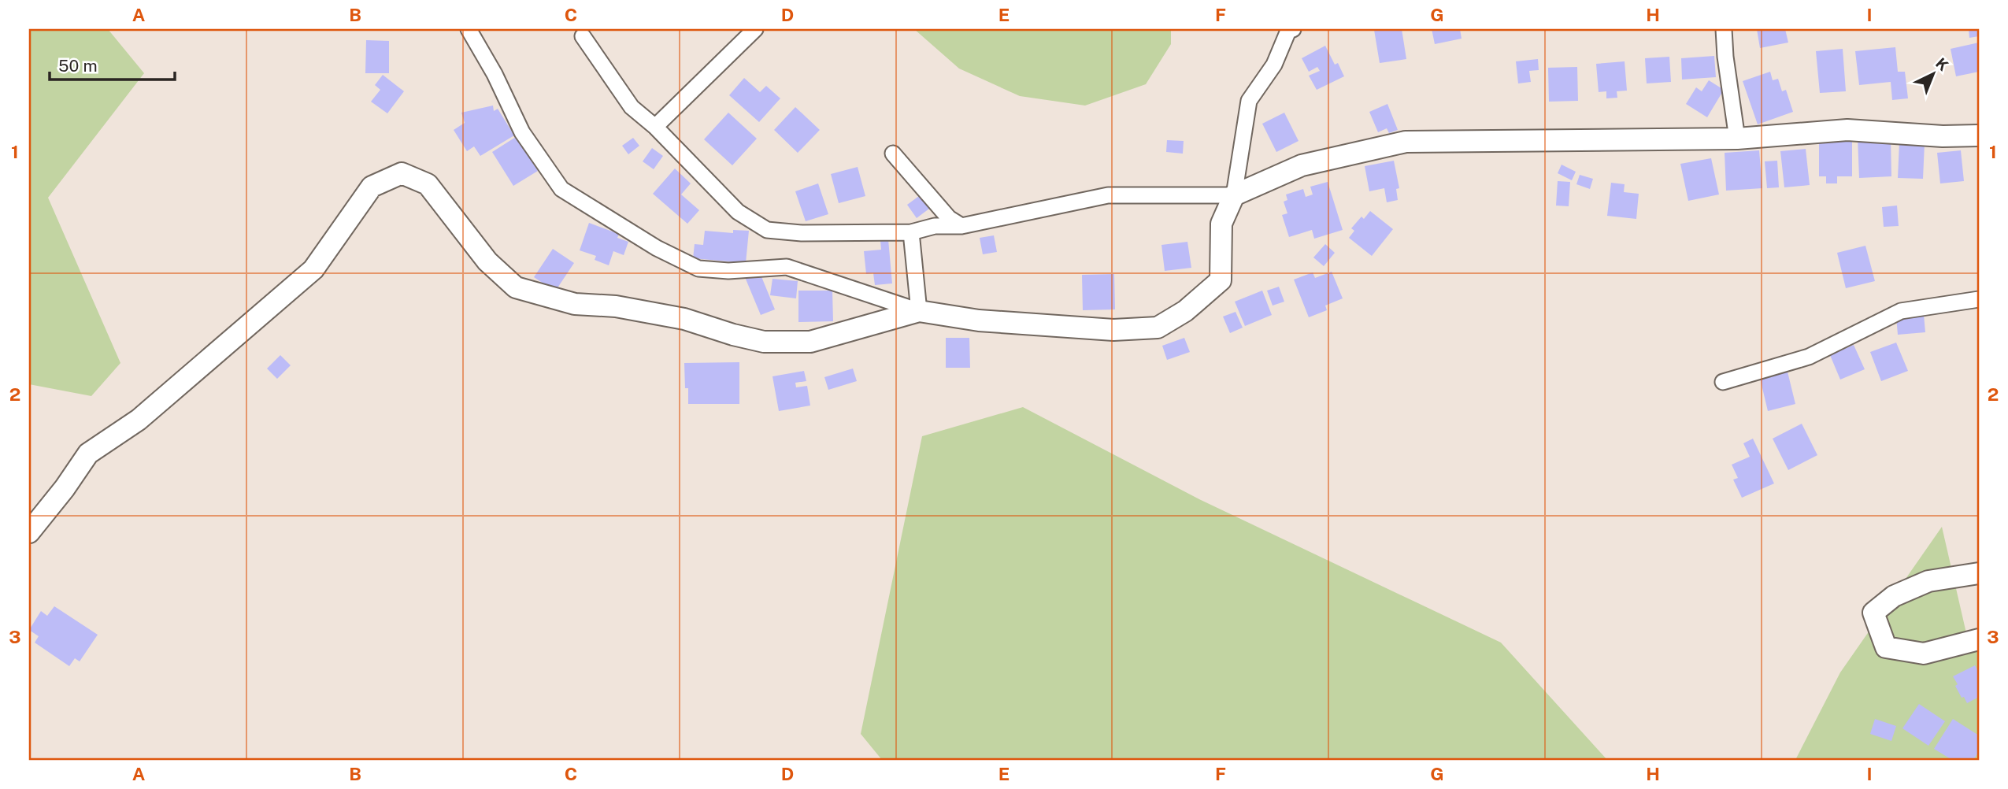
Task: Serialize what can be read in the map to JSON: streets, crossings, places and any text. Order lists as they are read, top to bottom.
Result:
{
  "scale_bar": "50 m",
  "north": "top right",
  "grid": {
    "columns": [
      "A",
      "B",
      "C",
      "D",
      "E",
      "F",
      "G",
      "H",
      "I"
    ],
    "rows": ["1", "2", "3"]
  }
}
